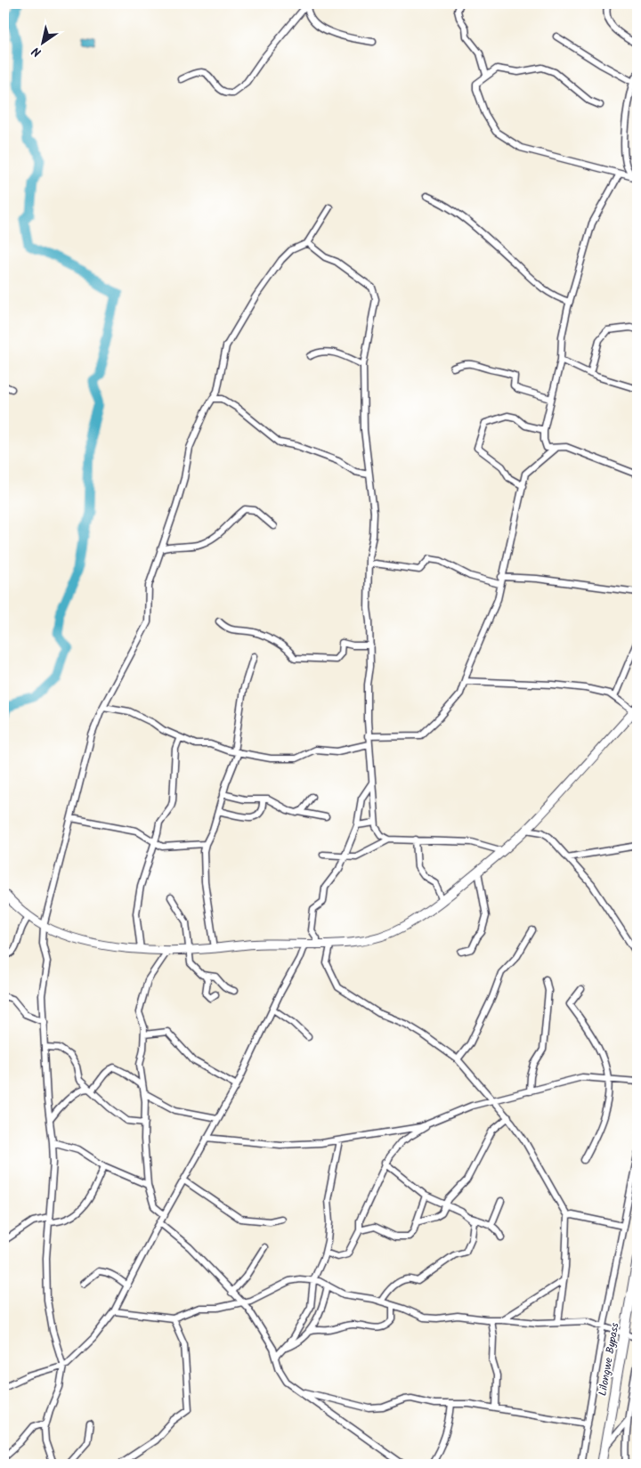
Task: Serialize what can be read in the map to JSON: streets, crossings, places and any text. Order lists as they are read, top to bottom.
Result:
{
  "streets": {
    "main road": ["Lilongwe Bypass"]
  },
  "north": "bottom left"
}
